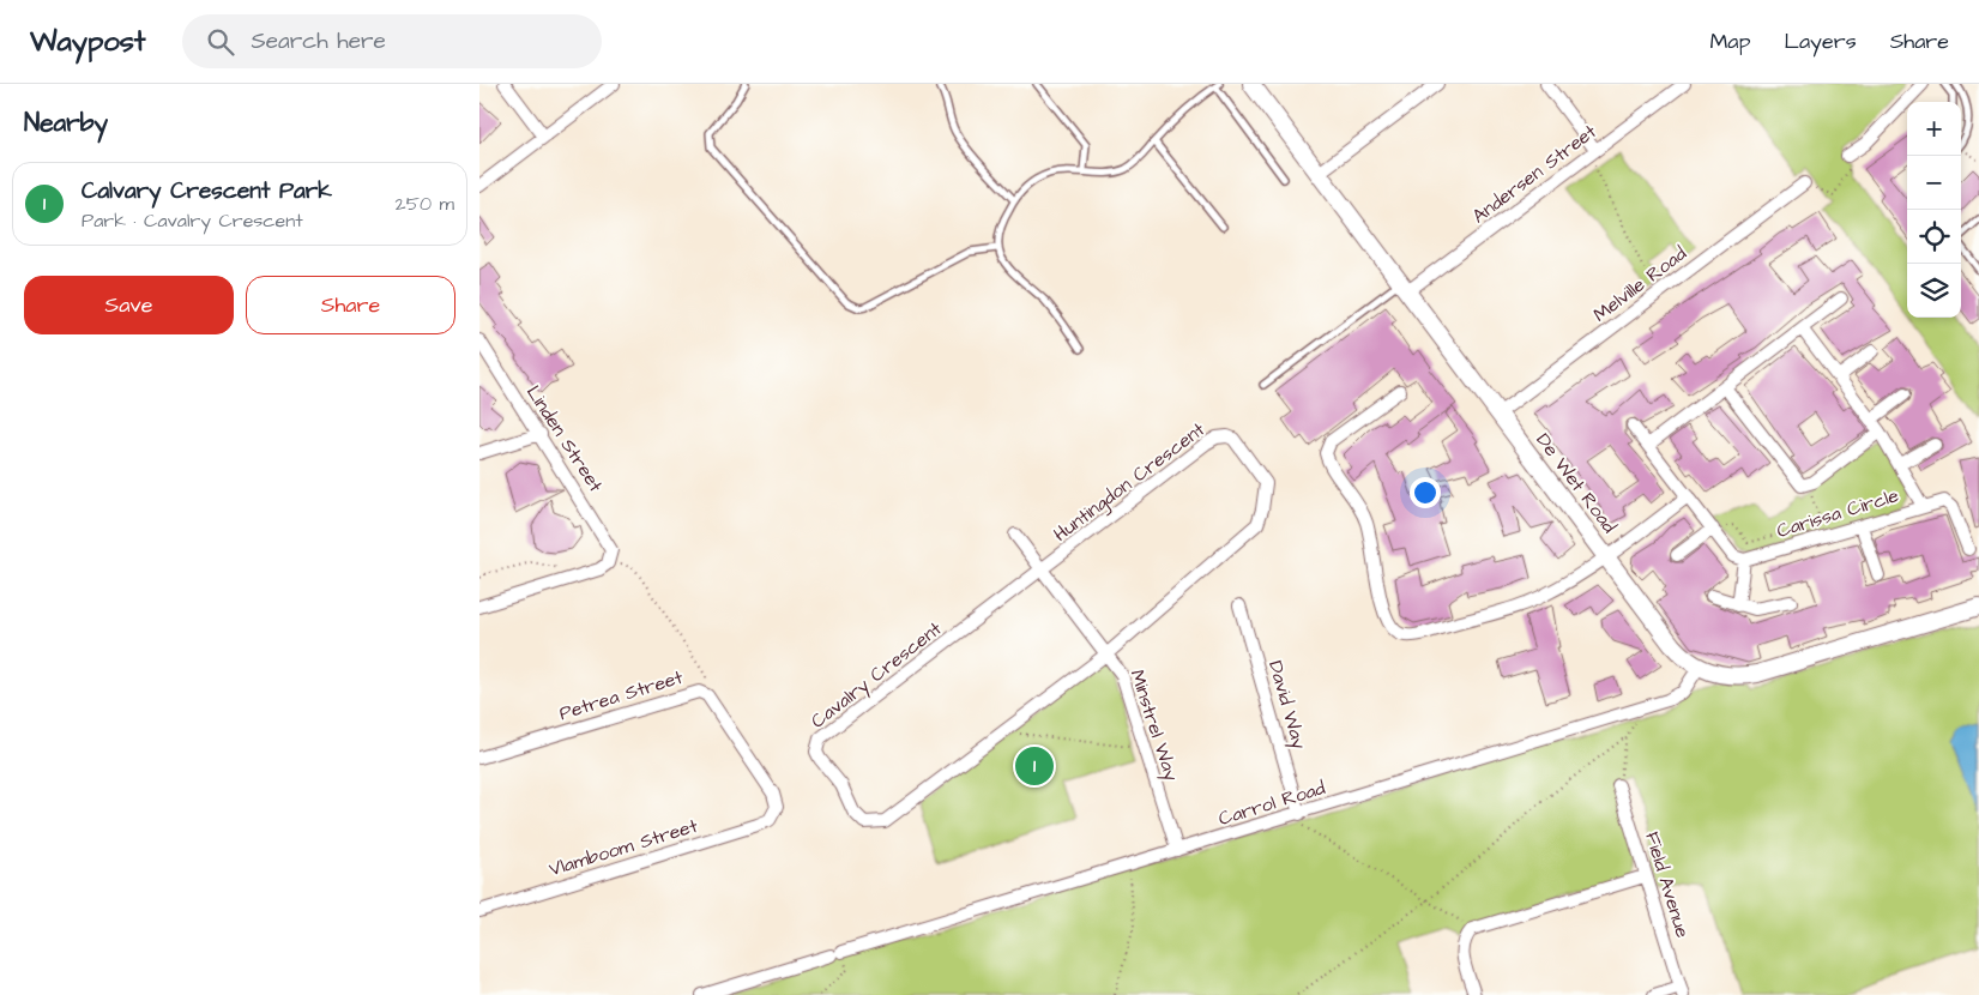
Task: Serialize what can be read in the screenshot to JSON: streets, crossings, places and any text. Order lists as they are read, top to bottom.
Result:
{
  "streets": {
    "street": [
      "Andersen Street",
      "Melville Road",
      "Linden Street",
      "Huntingdon Crescent",
      "De Wet Road",
      "Carissa Circle",
      "Cavalry Crescent",
      "Petrea Street",
      "David Way",
      "Minstrel Way",
      "Carrol Road",
      "Vlamboom Street",
      "Field Avenue"
    ]
  },
  "crossings": [
    ["Andersen Street", "De Wet Road"],
    ["Melville Road", "De Wet Road"],
    ["Huntingdon Crescent", "Cavalry Crescent"],
    ["Huntingdon Crescent", "Minstrel Way"],
    ["De Wet Road", "Carrol Road"],
    ["Cavalry Crescent", "Minstrel Way"],
    ["Petrea Street", "Vlamboom Street"],
    ["David Way", "Carrol Road"],
    ["Minstrel Way", "Carrol Road"]
  ],
  "page": {
    "header": "Waypost",
    "search": "Search here",
    "nav": ["Map", "Layers", "Share"],
    "heading": "Nearby",
    "map_buttons": ["+", "−"],
    "list": [
      {
        "mark": "1",
        "name": "Calvary Crescent Park",
        "note": "Park · Cavalry Crescent",
        "value": "250 m"
      }
    ],
    "buttons": ["Save", "Share"],
    "pins": "1"
  }
}
